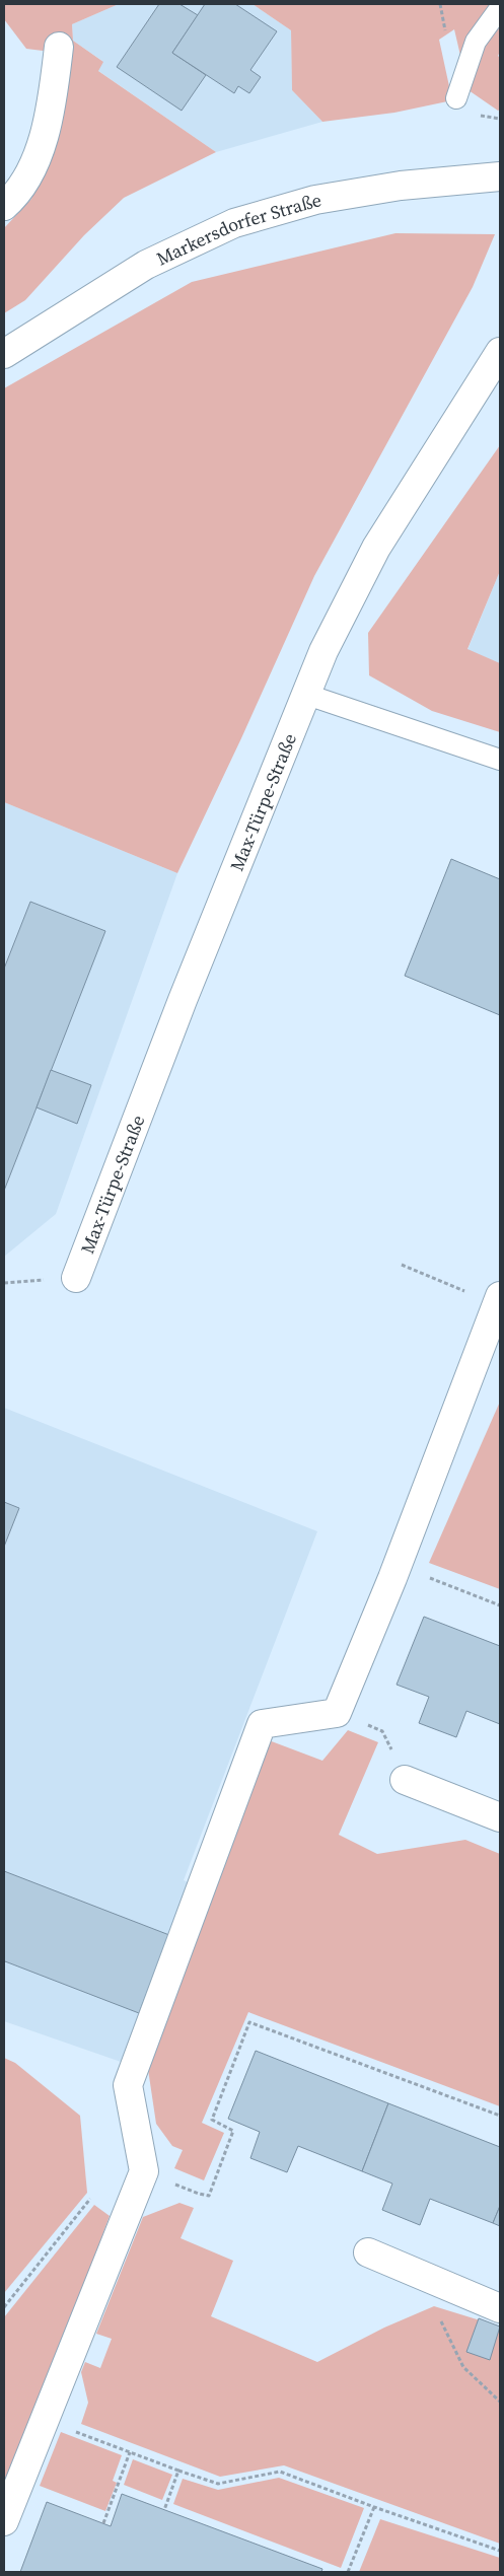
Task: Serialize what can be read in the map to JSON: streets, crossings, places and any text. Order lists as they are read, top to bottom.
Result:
{
  "streets": {
    "street": ["Markersdorfer Straße", "Max-Türpe-Straße"]
  }
}
